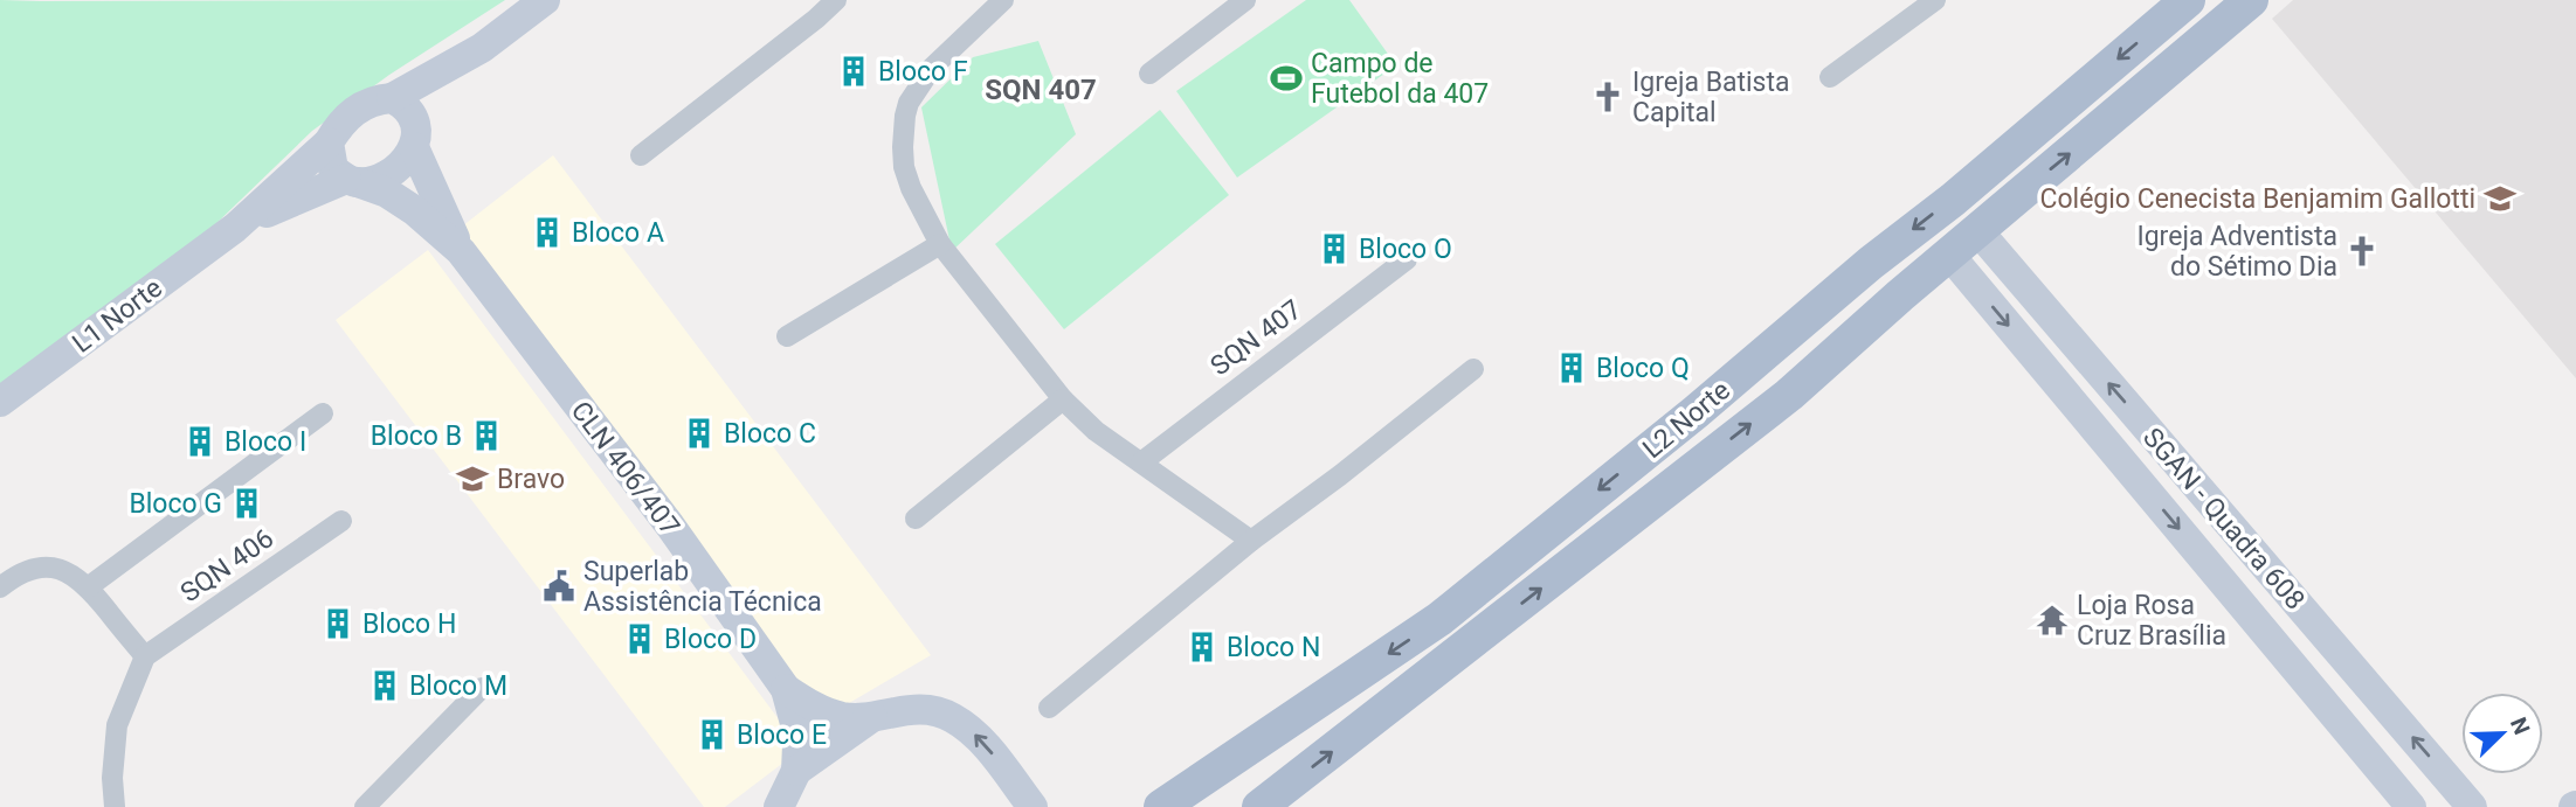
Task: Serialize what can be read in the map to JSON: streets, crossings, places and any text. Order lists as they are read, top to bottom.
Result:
{
  "streets": {
    "main road": ["L2 Norte"],
    "street": [
      "L1 Norte",
      "SQN 407",
      "CLN 406/407",
      "SGAN - Quadra 608",
      "SQN 406"
    ]
  },
  "crossings": [
    ["L1 Norte", "CLN 406/407"],
    ["L2 Norte", "SGAN - Quadra 608"]
  ],
  "districts": ["SQN 407"],
  "places": {
    "building": [
      "Bloco F",
      "Bloco A",
      "Bloco O",
      "Bloco Q",
      "Bloco C",
      "Bloco B",
      "Bloco I",
      "Bloco G",
      "Bloco H",
      "Bloco D",
      "Bloco N",
      "Bloco M",
      "Bloco E"
    ],
    "sports": ["Campo de Futebol da 407"],
    "church": ["Igreja Batista Capital", "Igreja Adventista do Sétimo Dia"],
    "school or university": ["Colégio Cenecista Benjamim Gallotti", "Bravo"],
    "public building": ["Superlab Assistência Técnica"],
    "temple": ["Loja Rosa Cruz Brasília"]
  },
  "north": "top right"
}
